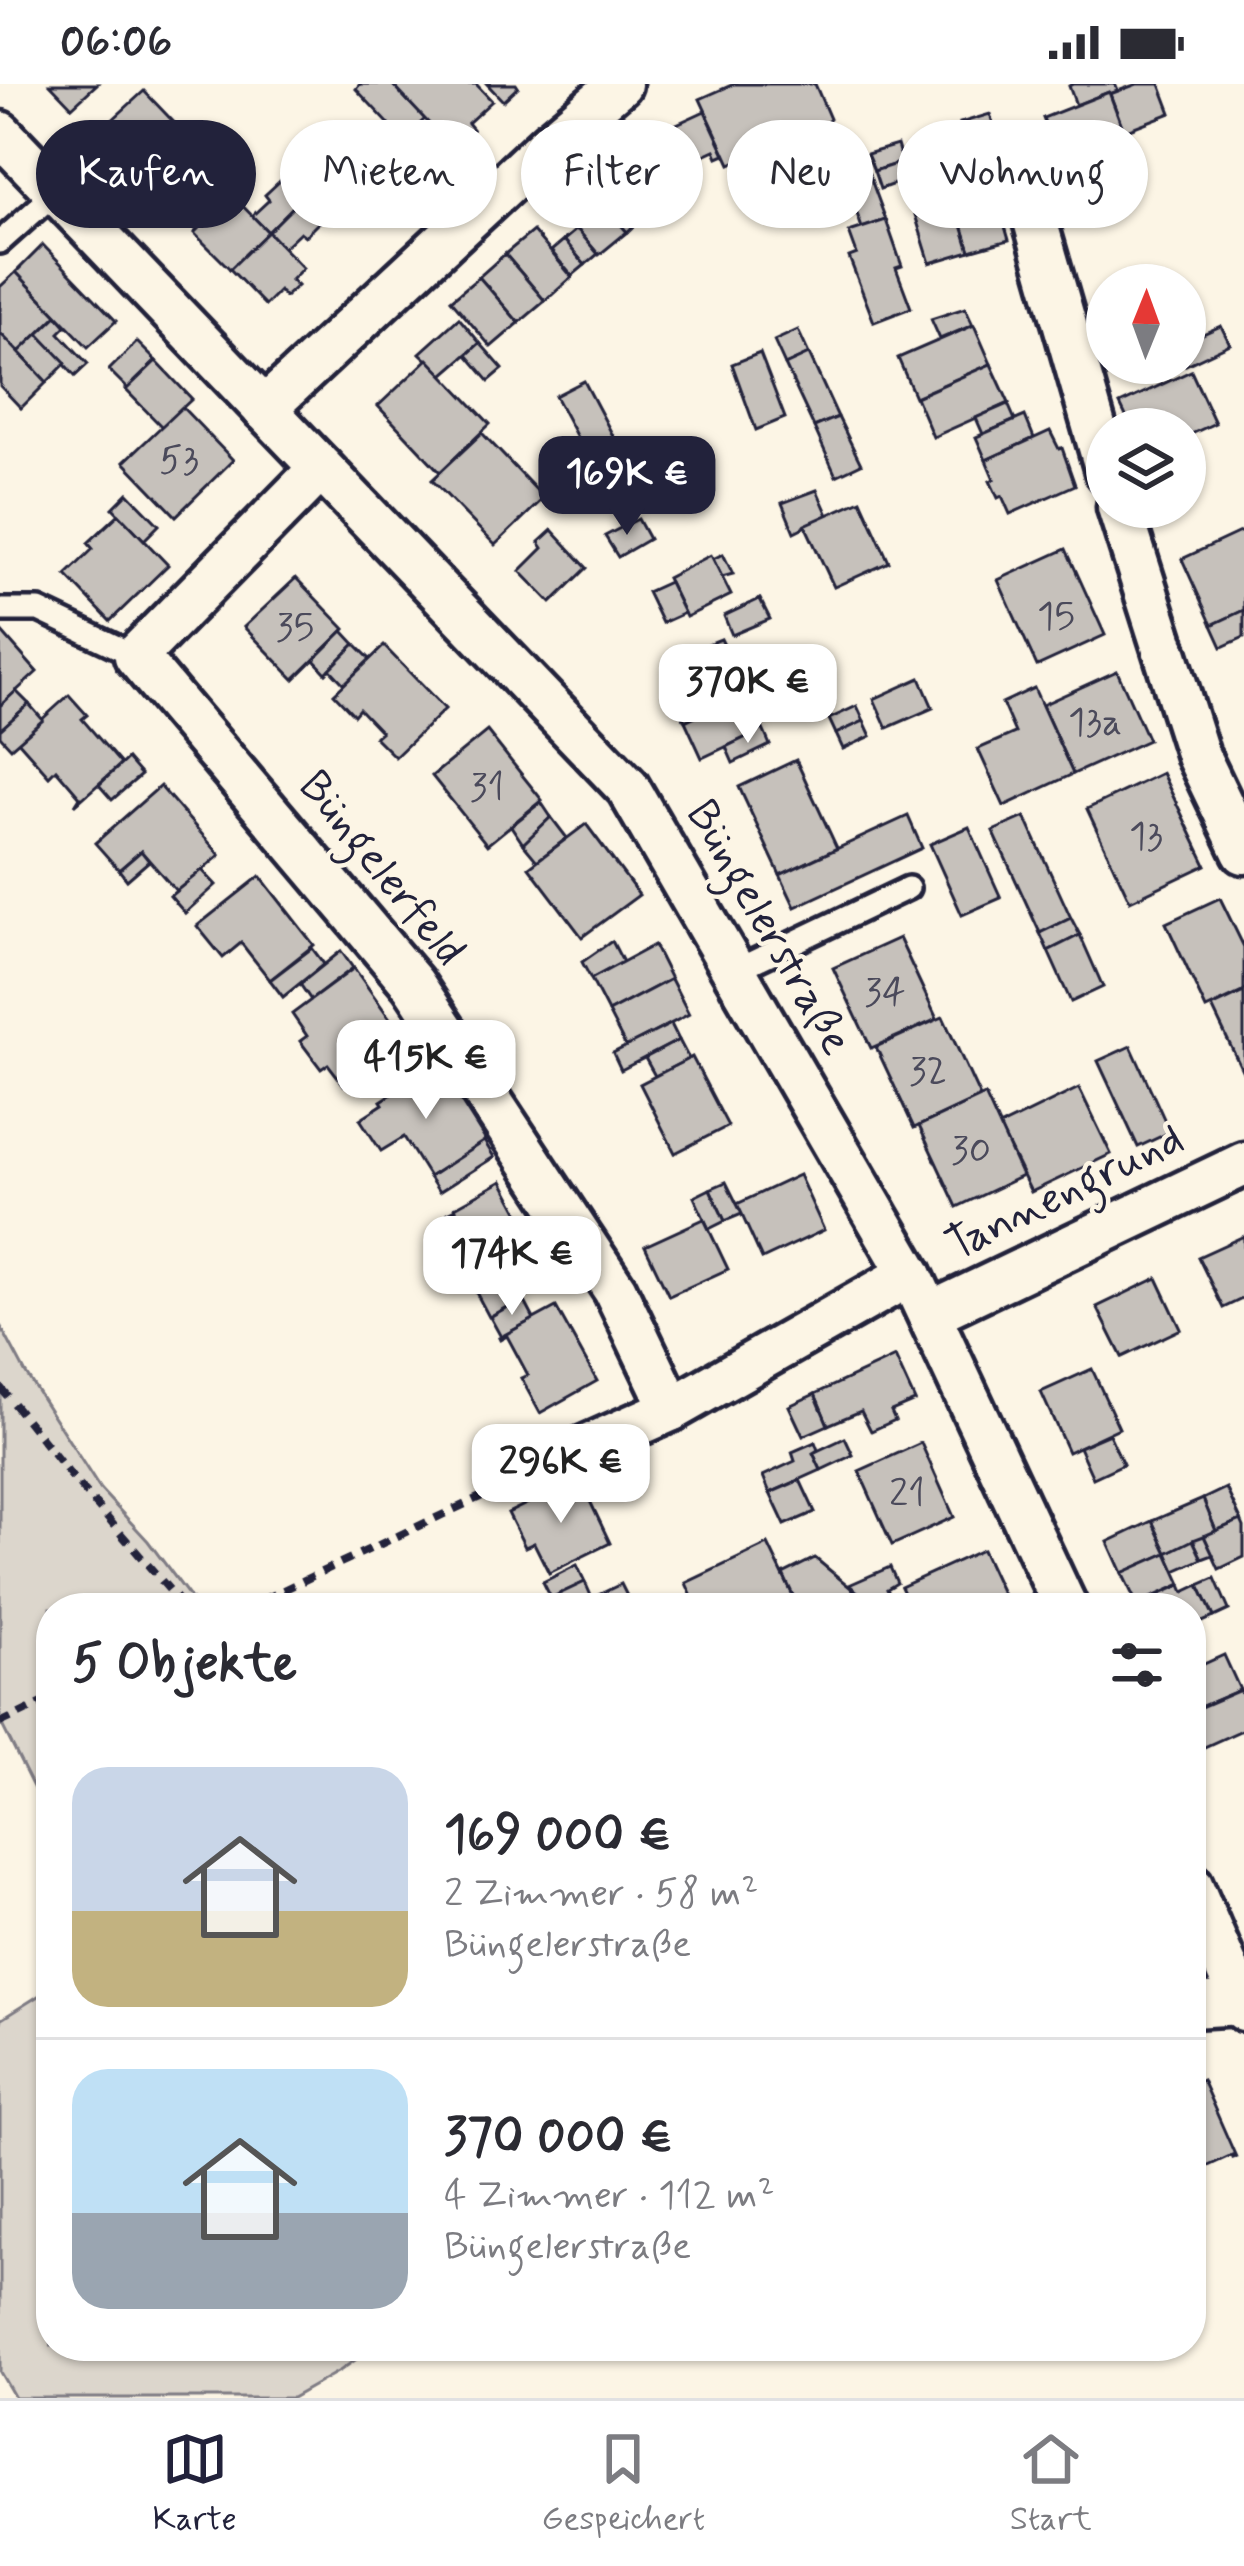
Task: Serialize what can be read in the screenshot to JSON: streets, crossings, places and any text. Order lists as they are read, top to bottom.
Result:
{
  "streets": {
    "street": ["Büngelerfeld", "Büngelerstraße", "Tannengrund"]
  },
  "crossings": [
    ["Büngelerfeld", "Tannengrund"],
    ["Büngelerstraße", "Tannengrund"]
  ],
  "house_numbers": [
    "53",
    "15",
    "35",
    "13a",
    "31",
    "13",
    "34",
    "32",
    "30",
    "21"
  ],
  "north": "top",
  "page": {
    "status": "06:06",
    "chip": [
      "Kaufen",
      "Mieten",
      "Filter",
      "Neu",
      "Wohnung"
    ],
    "price": [
      "169K €",
      "370K €",
      "415K €",
      "174K €",
      "296K €"
    ],
    "heading": "5 Objekte",
    "list": [
      {
        "name": "169 000 €",
        "note": "2 Zimmer · 58 m² · Büngelerstraße"
      },
      {
        "name": "370 000 €",
        "note": "4 Zimmer · 112 m² · Büngelerstraße"
      }
    ],
    "tabs": ["Karte", "Gespeichert", "Start"]
  }
}
